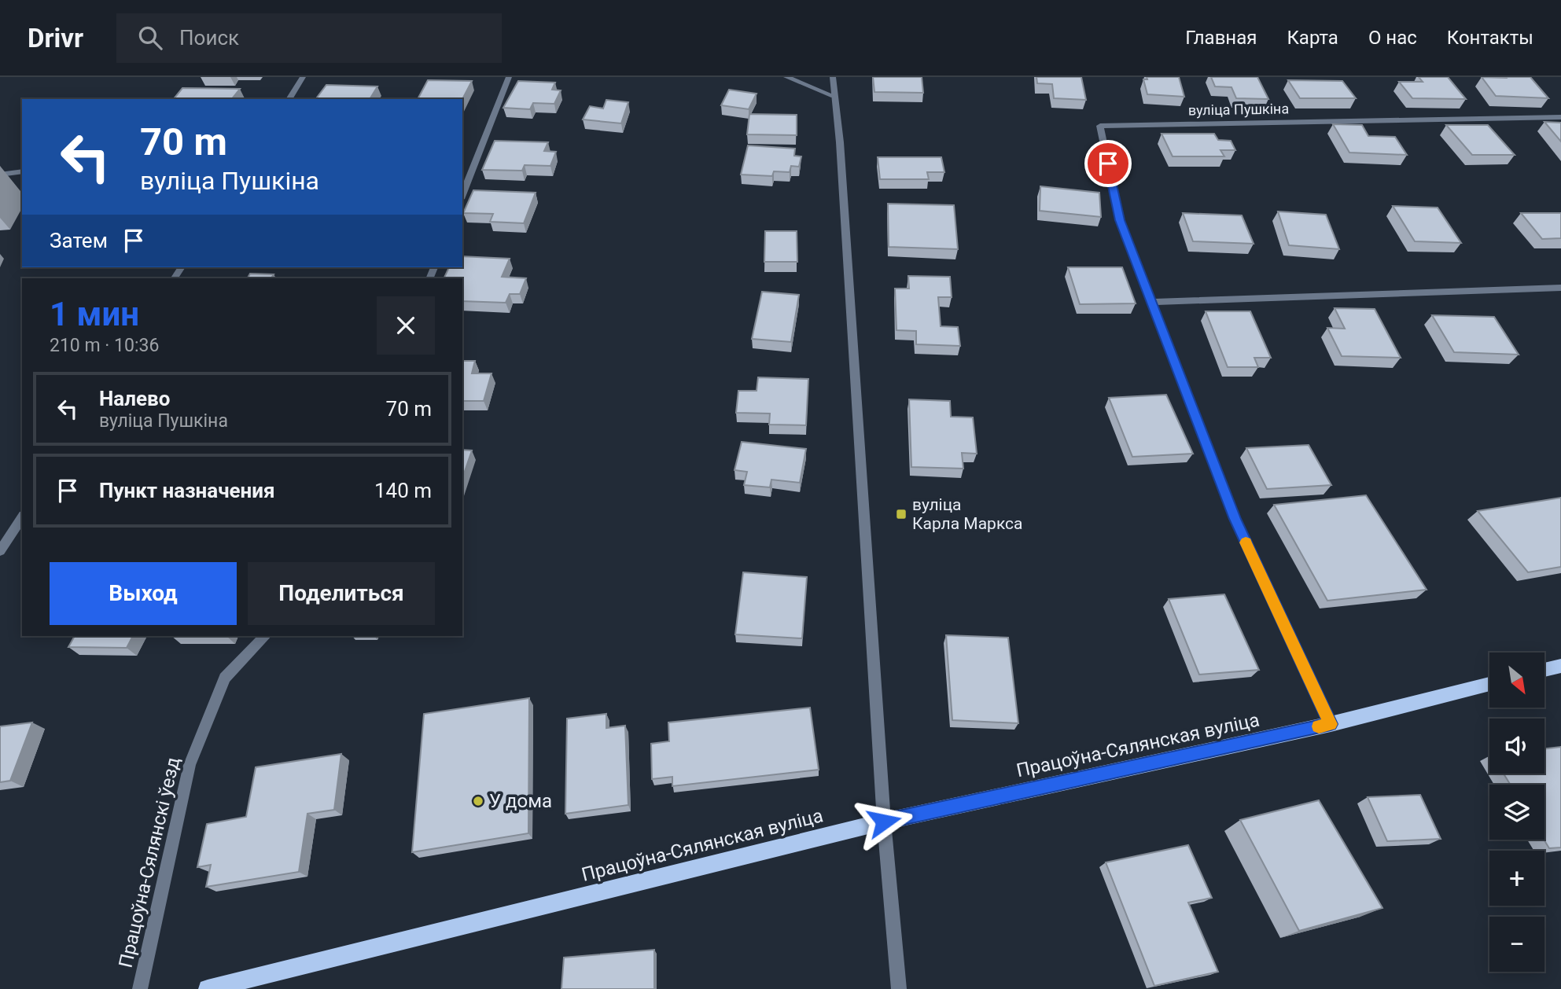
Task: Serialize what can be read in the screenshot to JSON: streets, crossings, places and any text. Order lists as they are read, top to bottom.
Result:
{
  "streets": {
    "main road": ["Працоўна-Сялянская вуліца"],
    "street": ["вуліца Пушкіна", "Працоўна-Сялянскі ўезд"]
  },
  "crossings": [
    ["вуліца Пушкіна", "Працоўна-Сялянская вуліца"]
  ],
  "places": {
    "transit": ["вуліца Карла Маркса"],
    "other": ["У дома"]
  },
  "north": "bottom right",
  "page": {
    "header": "Drivr",
    "search": "Поиск",
    "nav": [
      "Главная",
      "Карта",
      "О нас",
      "Контакты"
    ],
    "turn": ["70 m", "вуліца Пушкіна"],
    "then": "Затем",
    "heading": ["1 мин", "210 m · 10:36"],
    "list": [
      {
        "name": "Налево",
        "note": "вуліца Пушкіна",
        "value": "70 m"
      },
      {
        "name": "Пункт назначения",
        "value": "140 m"
      }
    ],
    "buttons": ["Выход", "Поделиться"],
    "map_buttons": ["+", "−"]
  }
}
